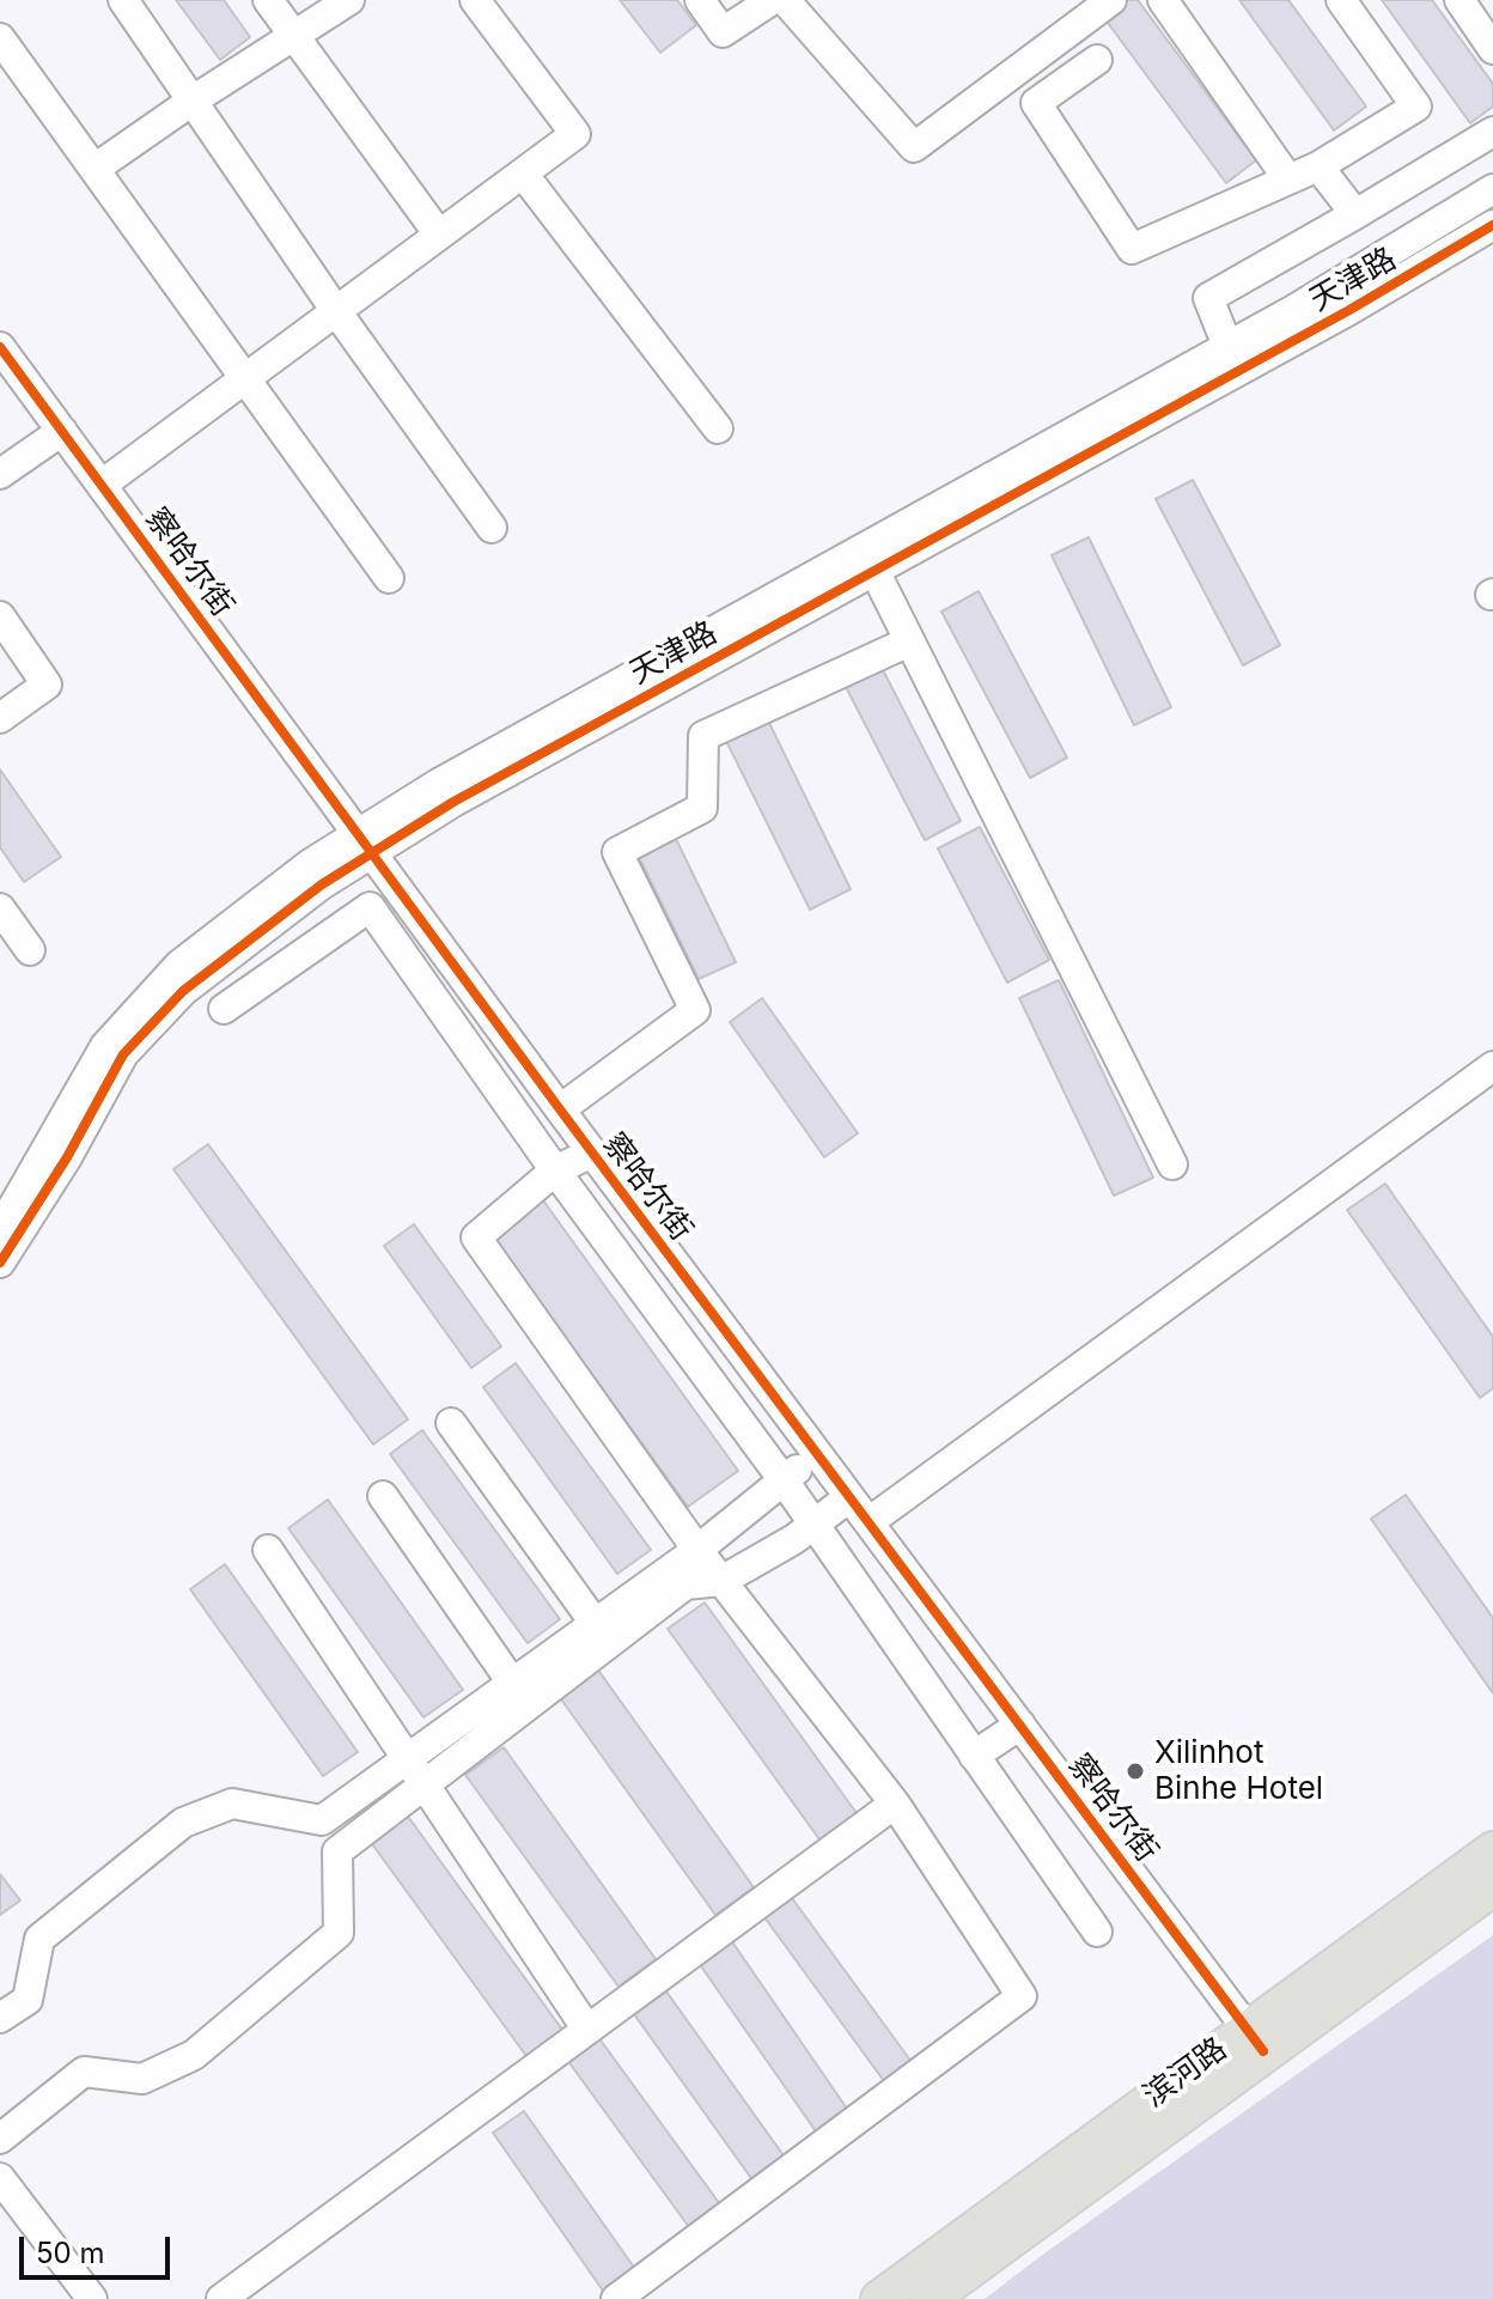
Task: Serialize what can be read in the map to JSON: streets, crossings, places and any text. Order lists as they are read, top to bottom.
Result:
{
  "streets": {
    "main road": ["滨河路"],
    "street": ["天津路", "察哈尔街"]
  },
  "crossings": [
    ["天津路", "察哈尔街"],
    ["察哈尔街", "滨河路"]
  ],
  "places": ["Xilinhot Binhe Hotel"],
  "scale_bar": "50 m"
}
